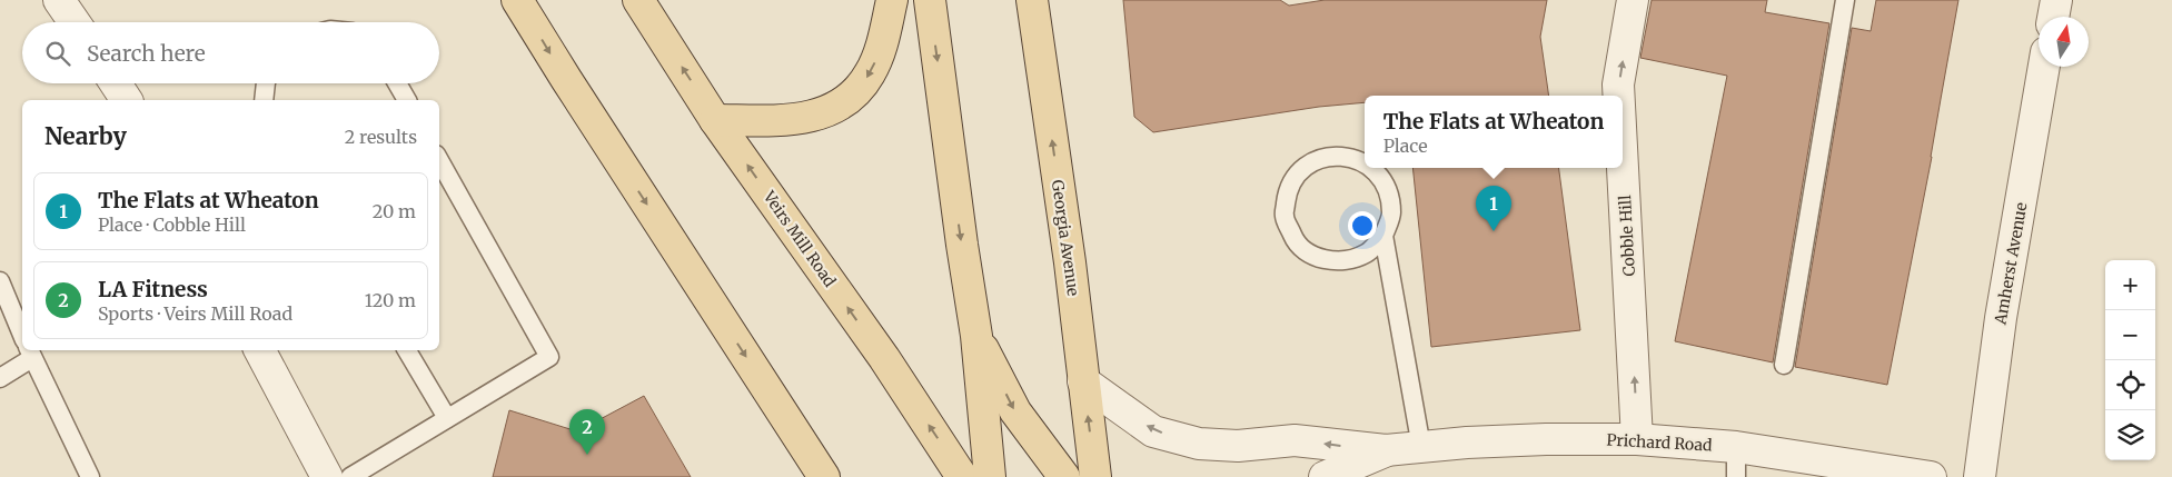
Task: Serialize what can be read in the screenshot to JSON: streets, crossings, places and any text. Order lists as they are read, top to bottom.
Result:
{
  "streets": {
    "main road": ["Georgia Avenue", "Veirs Mill Road"],
    "street": ["Cobble Hill", "Amherst Avenue", "Prichard Road"]
  },
  "crossings": [
    ["Cobble Hill", "Prichard Road"],
    ["Georgia Avenue", "Prichard Road"]
  ],
  "one_way": ["Cobble Hill"],
  "north": "top",
  "page": {
    "search": "Search here",
    "popup": ["The Flats at Wheaton", "Place"],
    "heading": ["Nearby", "2 results"],
    "list": [
      {
        "mark": "1",
        "name": "The Flats at Wheaton",
        "note": "Place · Cobble Hill",
        "value": "20 m"
      },
      {
        "mark": "2",
        "name": "LA Fitness",
        "note": "Sports · Veirs Mill Road",
        "value": "120 m"
      }
    ],
    "pins": ["1", "2"],
    "map_buttons": ["+", "−"]
  }
}
